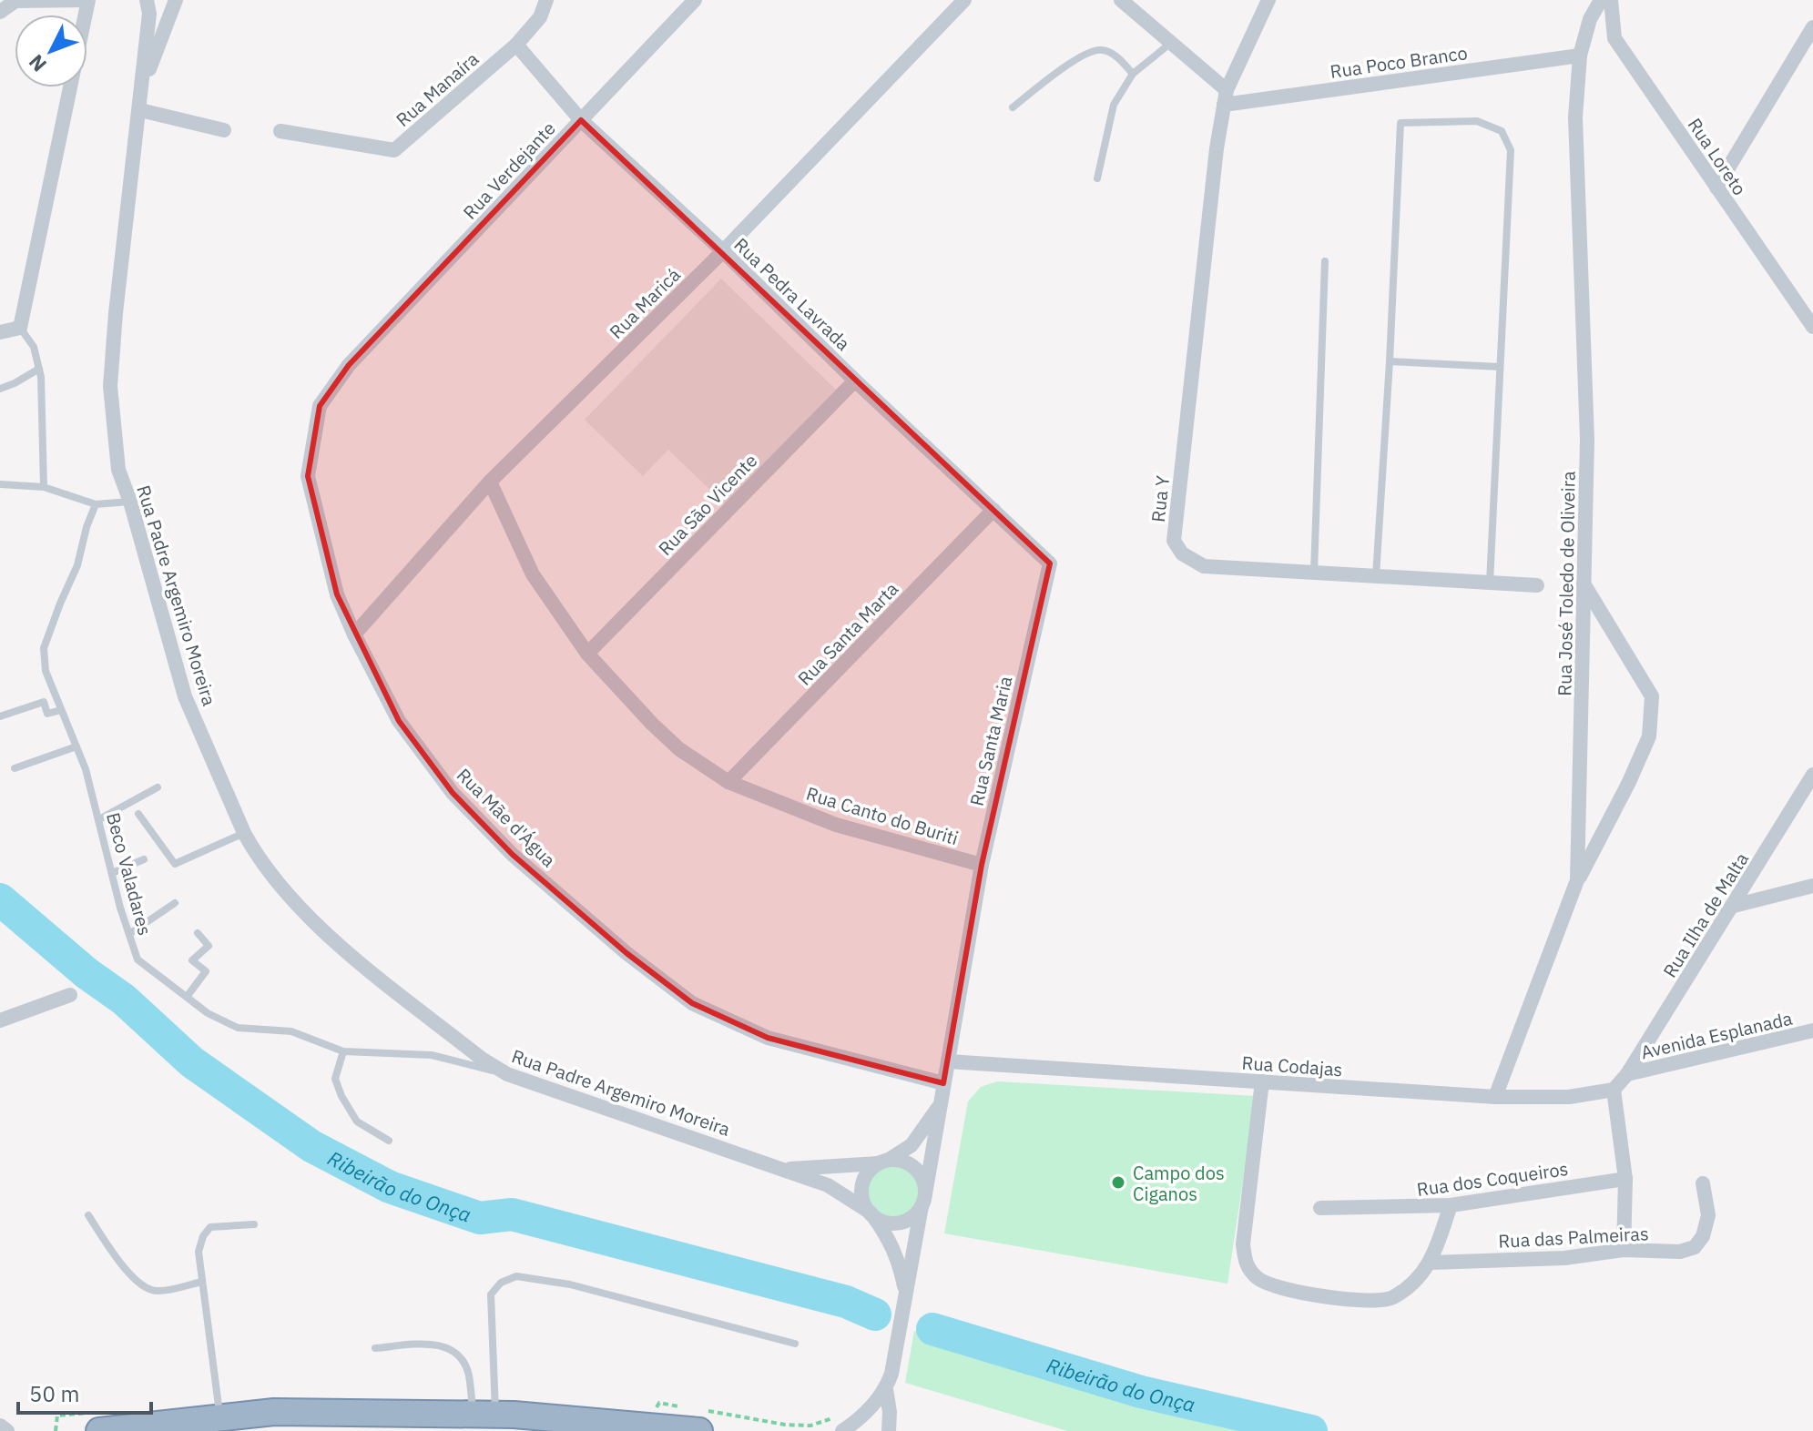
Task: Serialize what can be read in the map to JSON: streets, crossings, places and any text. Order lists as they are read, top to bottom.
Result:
{
  "streets": {
    "street": [
      "Rua Poco Branco",
      "Rua Manaíra",
      "Rua Loreto",
      "Rua Verdejante",
      "Rua Pedra Lavrada",
      "Rua Maricá",
      "Rua Y",
      "Rua São Vicente",
      "Rua José Toledo de Oliveira",
      "Rua Padre Argemiro Moreira",
      "Rua Santa Marta",
      "Rua Santa Maria",
      "Rua Canto do Buriti",
      "Rua Mãe d'Água",
      "Rua Ilha de Malta",
      "Avenida Esplanada",
      "Rua Codajas",
      "Rua dos Coqueiros",
      "Rua das Palmeiras"
    ],
    "lane": ["Beco Valadares"]
  },
  "crossings": [
    ["Rua Poco Branco", "Rua Y"],
    ["Rua Poco Branco", "Rua José Toledo de Oliveira"],
    ["Rua Manaíra", "Rua Pedra Lavrada"],
    ["Rua Verdejante", "Rua Pedra Lavrada"],
    ["Rua Verdejante", "Rua Mãe d'Água"],
    ["Rua Pedra Lavrada", "Rua Maricá"],
    ["Rua Pedra Lavrada", "Rua São Vicente"],
    ["Rua Pedra Lavrada", "Rua Santa Marta"],
    ["Rua Pedra Lavrada", "Rua Santa Maria"],
    ["Rua Maricá", "Rua Canto do Buriti"],
    ["Rua Maricá", "Rua Mãe d'Água"],
    ["Rua São Vicente", "Rua Canto do Buriti"],
    ["Rua José Toledo de Oliveira", "Rua Codajas"],
    ["Rua Padre Argemiro Moreira", "Rua Santa Maria"],
    ["Rua Padre Argemiro Moreira", "Beco Valadares"],
    ["Rua Santa Marta", "Rua Canto do Buriti"],
    ["Rua Santa Maria", "Rua Canto do Buriti"],
    ["Rua Santa Maria", "Rua Mãe d'Água"],
    ["Rua Santa Maria", "Rua Codajas"],
    ["Rua Ilha de Malta", "Avenida Esplanada"]
  ],
  "water": ["Ribeirão do Onça"],
  "places": ["Campo dos Ciganos"],
  "scale_bar": "50 m",
  "north": "bottom left"
}
